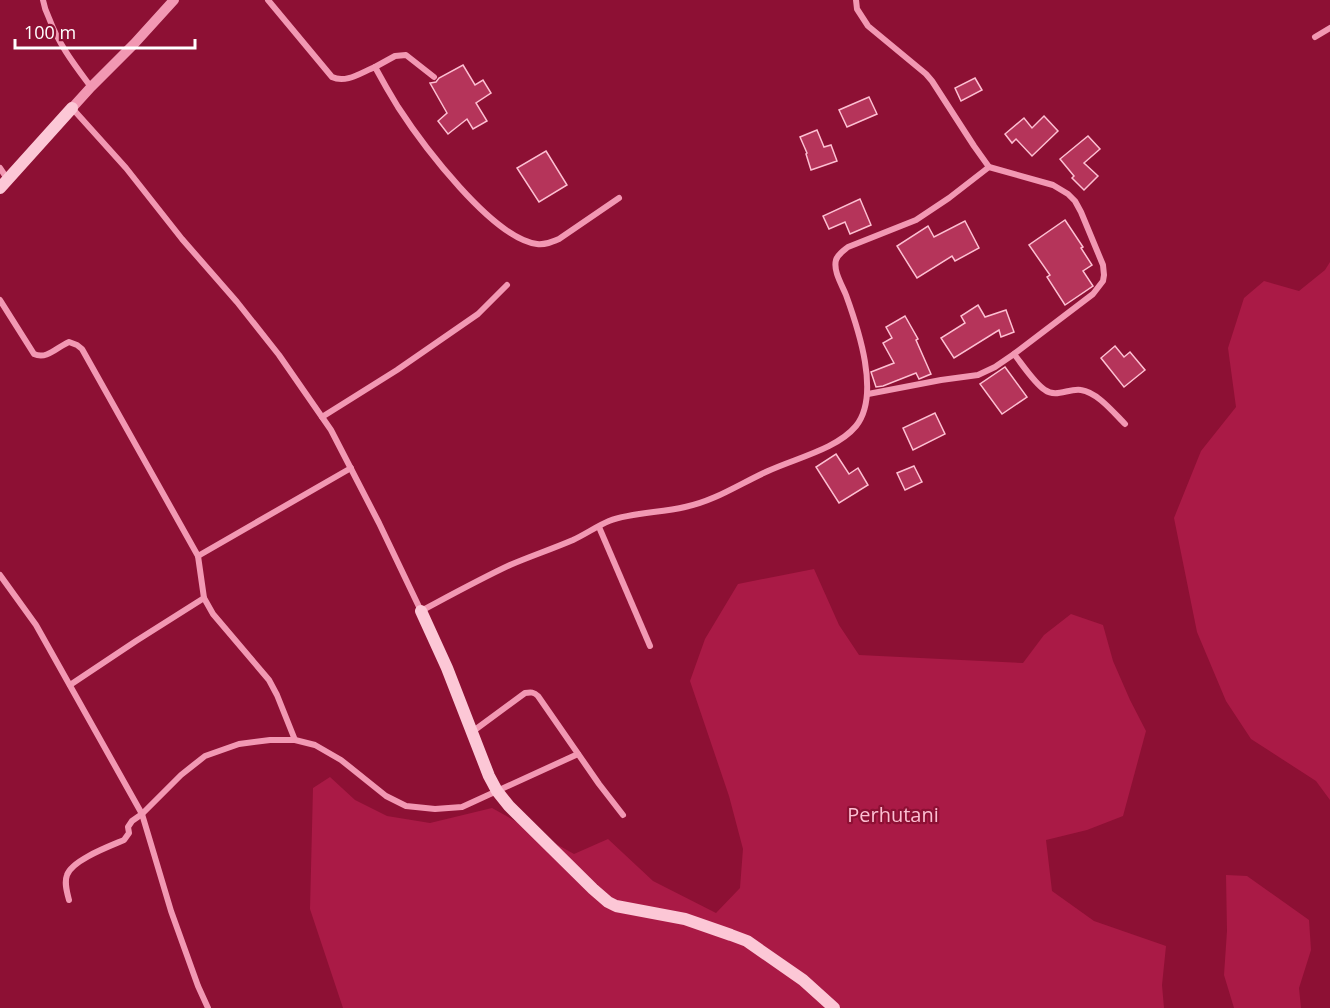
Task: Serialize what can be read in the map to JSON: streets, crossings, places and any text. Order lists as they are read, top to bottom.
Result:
{
  "parks": ["Perhutani"],
  "scale_bar": "100 m"
}
